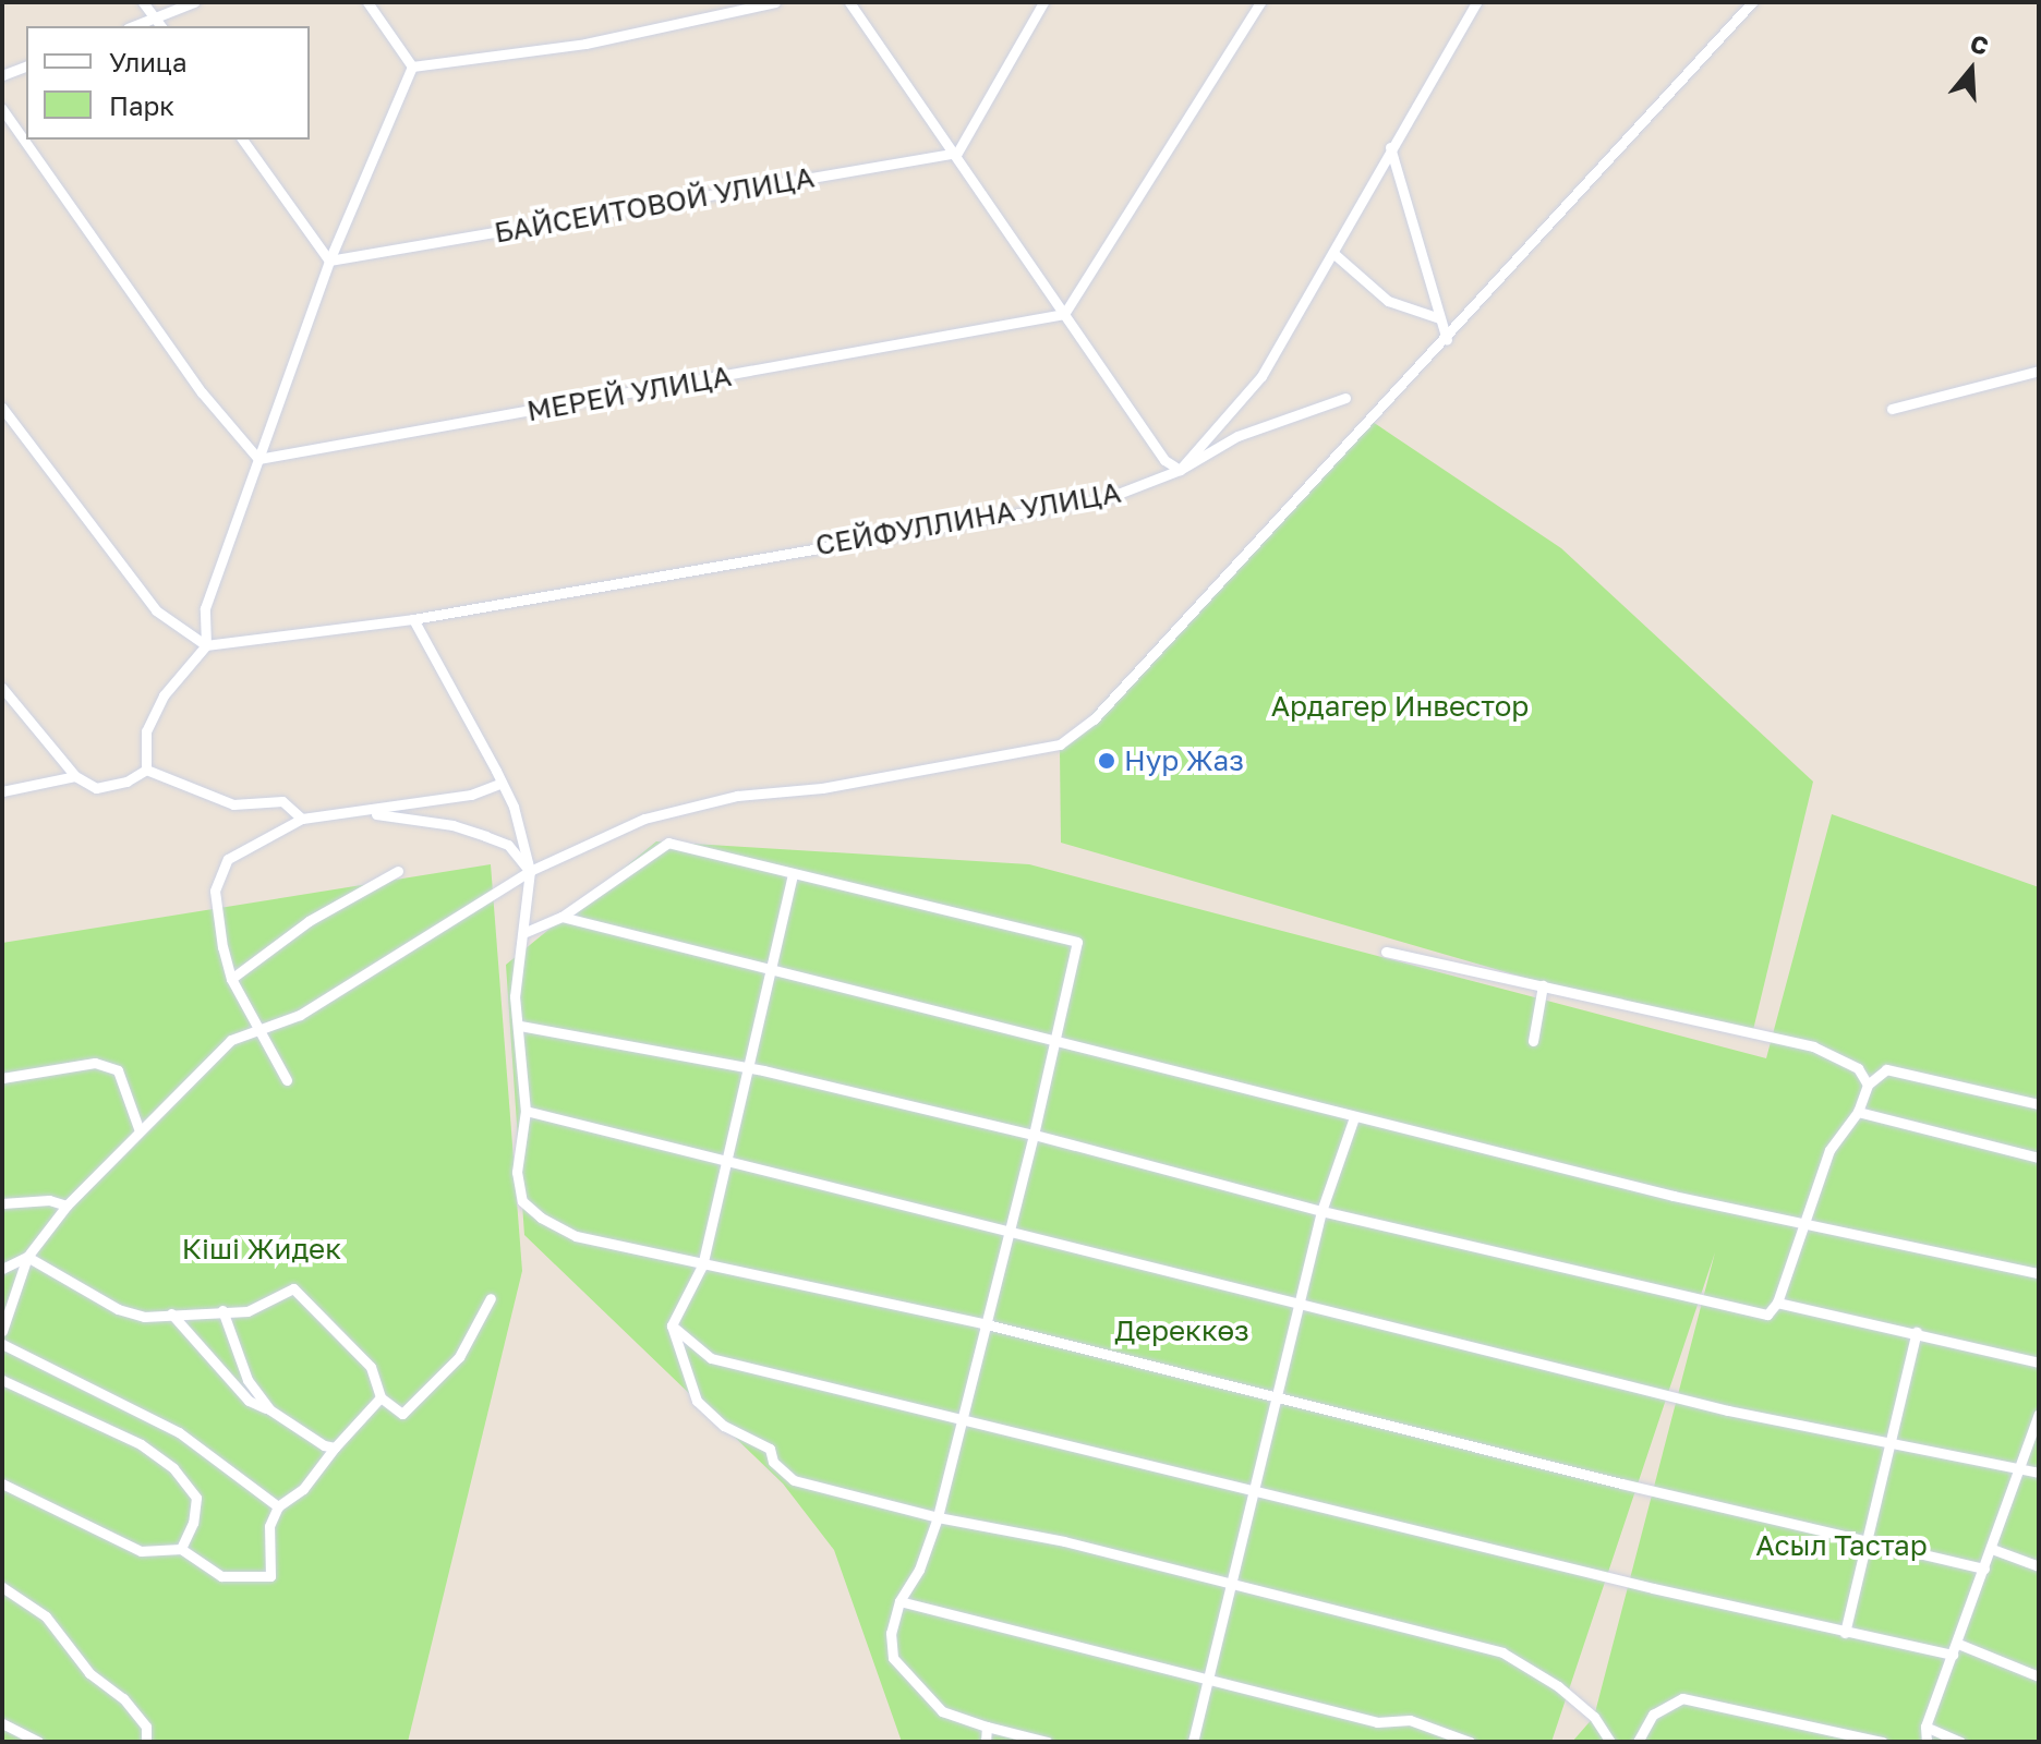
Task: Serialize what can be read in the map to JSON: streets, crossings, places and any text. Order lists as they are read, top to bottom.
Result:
{
  "streets": {
    "street": ["БАЙСЕИТОВОЙ УЛИЦА", "МЕРЕЙ УЛИЦА", "СЕЙФУЛЛИНА УЛИЦА"]
  },
  "parks": [
    "Ардагер Инвестор",
    "Кіші Жидек",
    "Дереккөз",
    "Асыл Тастар"
  ],
  "places": ["Нур Жаз"],
  "legend": ["Улица", "Парк"],
  "north": "top"
}
